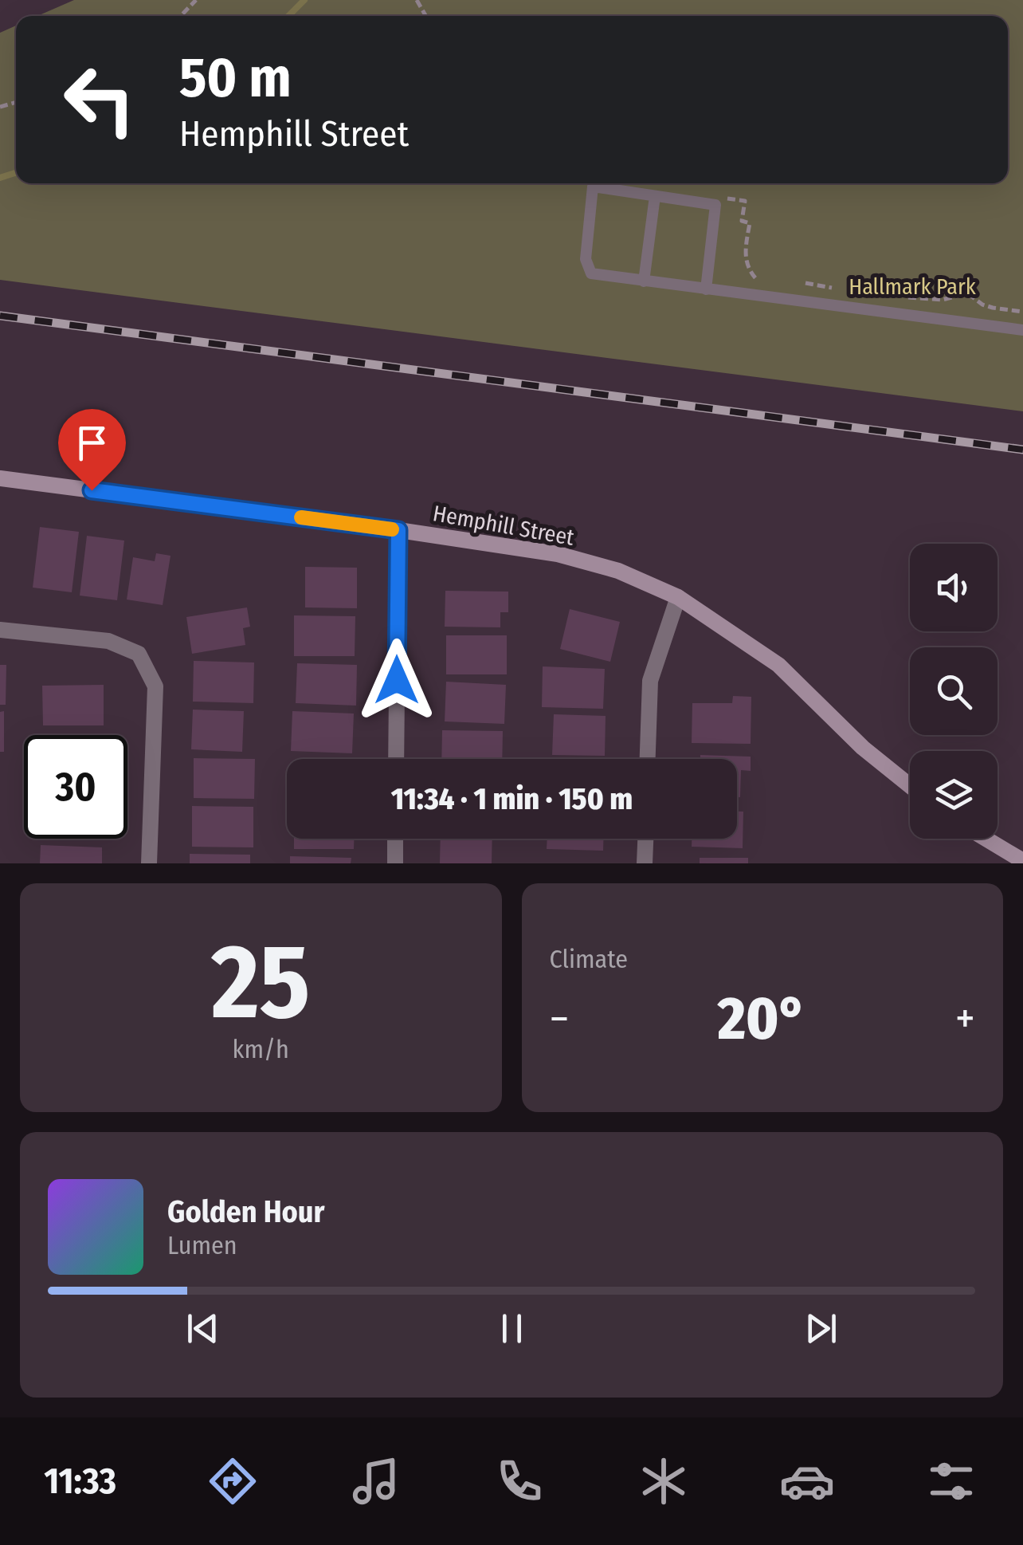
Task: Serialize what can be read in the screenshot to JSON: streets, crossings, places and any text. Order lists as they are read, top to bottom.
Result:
{
  "streets": {
    "street": ["Hemphill Street"]
  },
  "parks": ["Hallmark Park"],
  "page": {
    "turn": ["50 m", "Hemphill Street"],
    "limit": "30",
    "trip": "11:34 · 1 min · 150 m",
    "tile": [
      ["25", "km/h"],
      "Climate"
    ],
    "heat": ["−", "20°", "+"],
    "song": ["Golden Hour", "Lumen"],
    "tabs": "11:33"
  }
}
